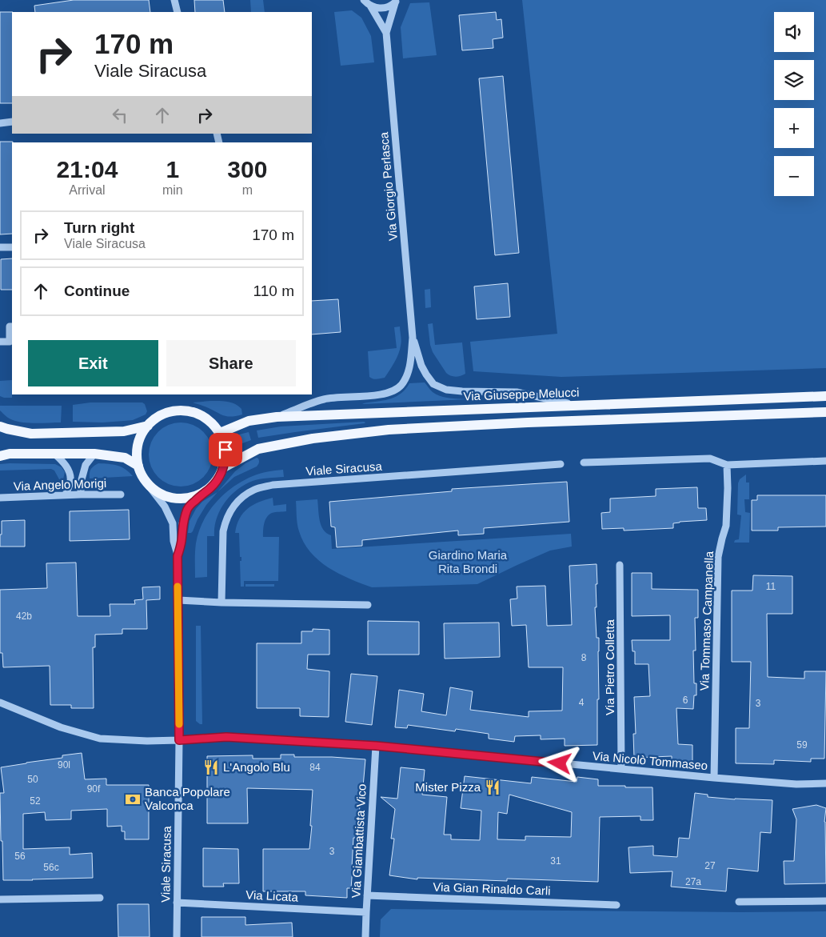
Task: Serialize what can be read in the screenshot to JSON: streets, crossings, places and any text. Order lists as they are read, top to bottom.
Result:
{
  "streets": {
    "main road": ["Via Giuseppe Melucci"],
    "street": [
      "Via Giorgio Perlasca",
      "Viale Siracusa",
      "Via Angelo Morigi",
      "Via Tommaso Campanella",
      "Via Pietro Colletta",
      "Via Nicolò Tommaseo",
      "Via Giambattista Vico",
      "Via Gian Rinaldo Carli",
      "Via Licata"
    ]
  },
  "crossings": [
    ["Via Giorgio Perlasca", "Via Giuseppe Melucci"],
    ["Via Giuseppe Melucci", "Viale Siracusa"],
    ["Viale Siracusa", "Via Nicolò Tommaseo"],
    ["Viale Siracusa", "Via Licata"],
    ["Via Tommaso Campanella", "Via Nicolò Tommaseo"],
    ["Via Pietro Colletta", "Via Nicolò Tommaseo"],
    ["Via Nicolò Tommaseo", "Via Giambattista Vico"],
    ["Via Giambattista Vico", "Via Gian Rinaldo Carli"],
    ["Via Giambattista Vico", "Via Licata"]
  ],
  "parks": ["Giardino Maria Rita Brondi"],
  "places": {
    "restaurant": ["L'Angolo Blu", "Mister Pizza"],
    "bank": ["Banca Popolare Valconca"]
  },
  "house_numbers": [
    "11",
    "42b",
    "8",
    "6",
    "4",
    "3",
    "59",
    "90l",
    "84",
    "50",
    "90f",
    "52",
    "3",
    "56",
    "31",
    "27",
    "56c",
    "27a"
  ],
  "page": {
    "map_buttons": ["+", "−"],
    "turn": ["170 m", "Viale Siracusa"],
    "eta": [
      "21:04",
      "Arrival",
      "1",
      "min",
      "300",
      "m"
    ],
    "list": [
      {
        "name": "Turn right",
        "note": "Viale Siracusa",
        "value": "170 m"
      },
      {
        "name": "Continue",
        "value": "110 m"
      }
    ],
    "buttons": ["Exit", "Share"]
  }
}
